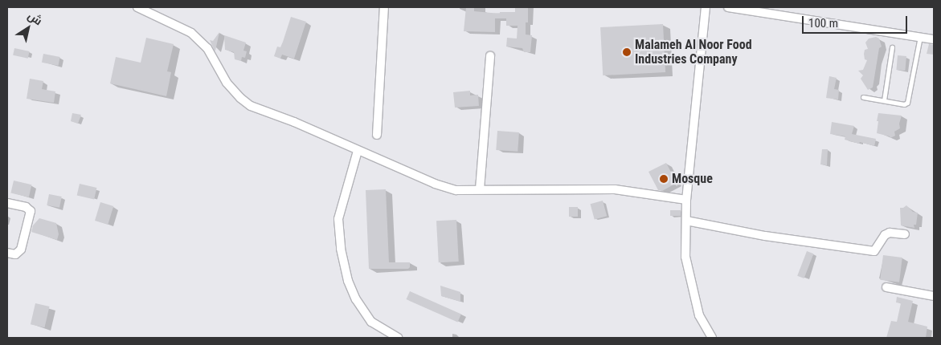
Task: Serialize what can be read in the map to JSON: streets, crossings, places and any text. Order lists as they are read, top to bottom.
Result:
{
  "places": ["Malameh Al Noor Food Industries Company", "Mosque"],
  "scale_bar": "100 m",
  "north": "top right"
}
